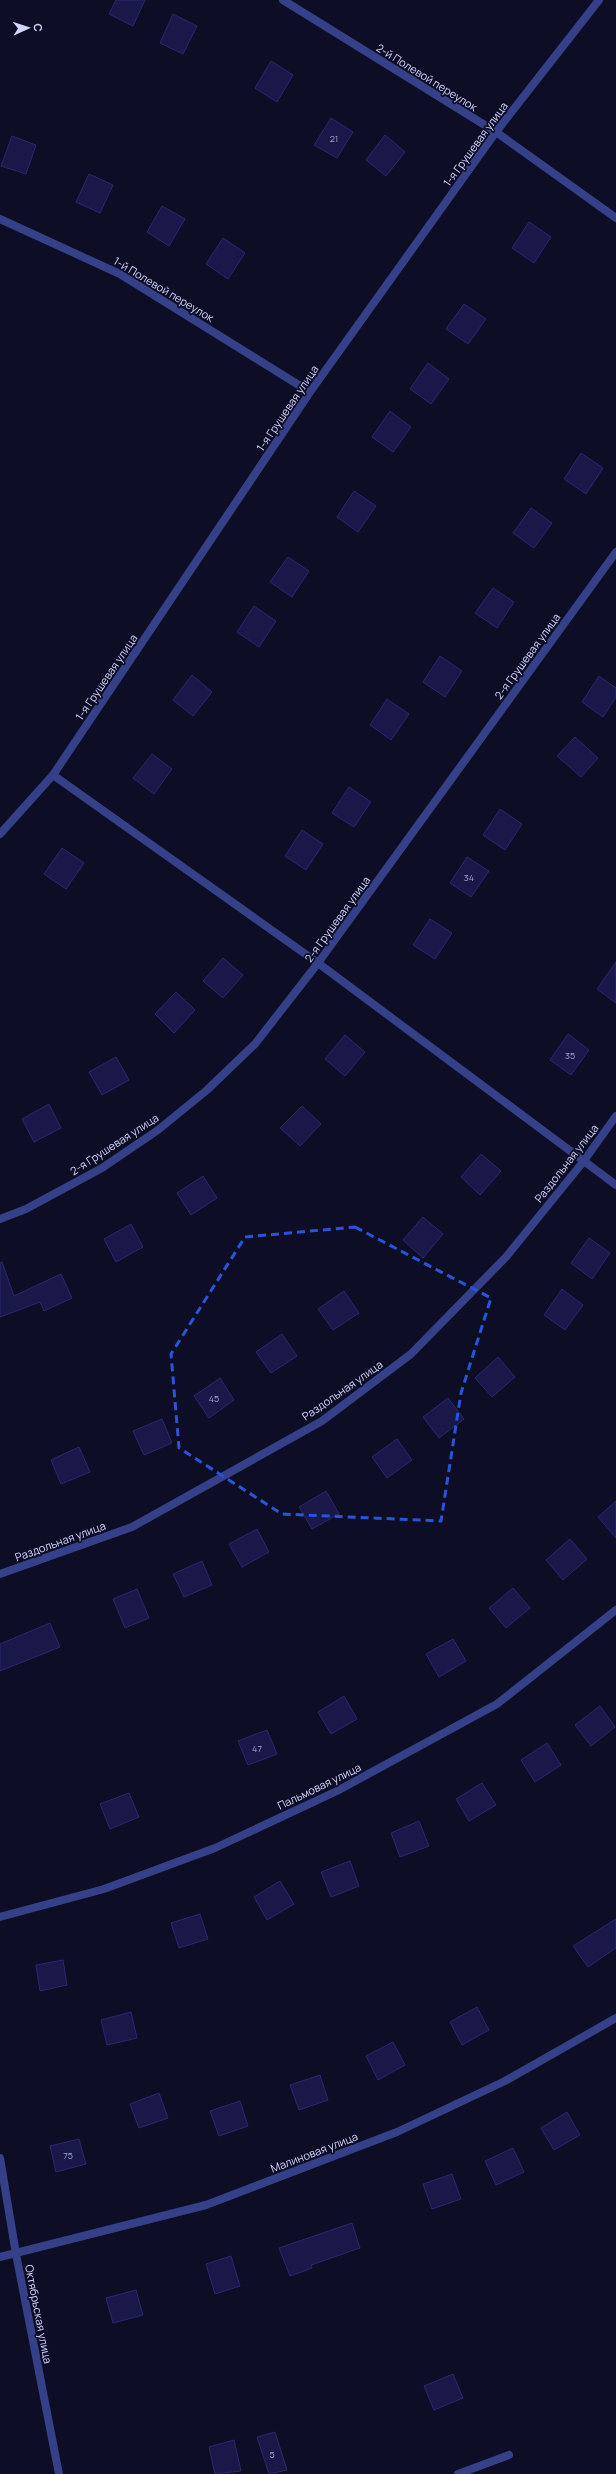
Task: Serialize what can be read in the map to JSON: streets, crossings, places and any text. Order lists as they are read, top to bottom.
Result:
{
  "streets": {
    "street": [
      "2-й Полевой переулок",
      "1-я Грушевая улица",
      "1-й Полевой переулок",
      "2-я Грушевая улица",
      "Раздольная улица",
      "Пальмовая улица",
      "Малиновая улица",
      "Октябрьская улица"
    ]
  },
  "crossings": [
    ["2-й Полевой переулок", "1-я Грушевая улица"],
    ["1-я Грушевая улица", "1-й Полевой переулок"],
    ["Малиновая улица", "Октябрьская улица"]
  ],
  "house_numbers": [
    "21",
    "34",
    "35",
    "45",
    "47",
    "75",
    "5"
  ],
  "north": "right"
}
